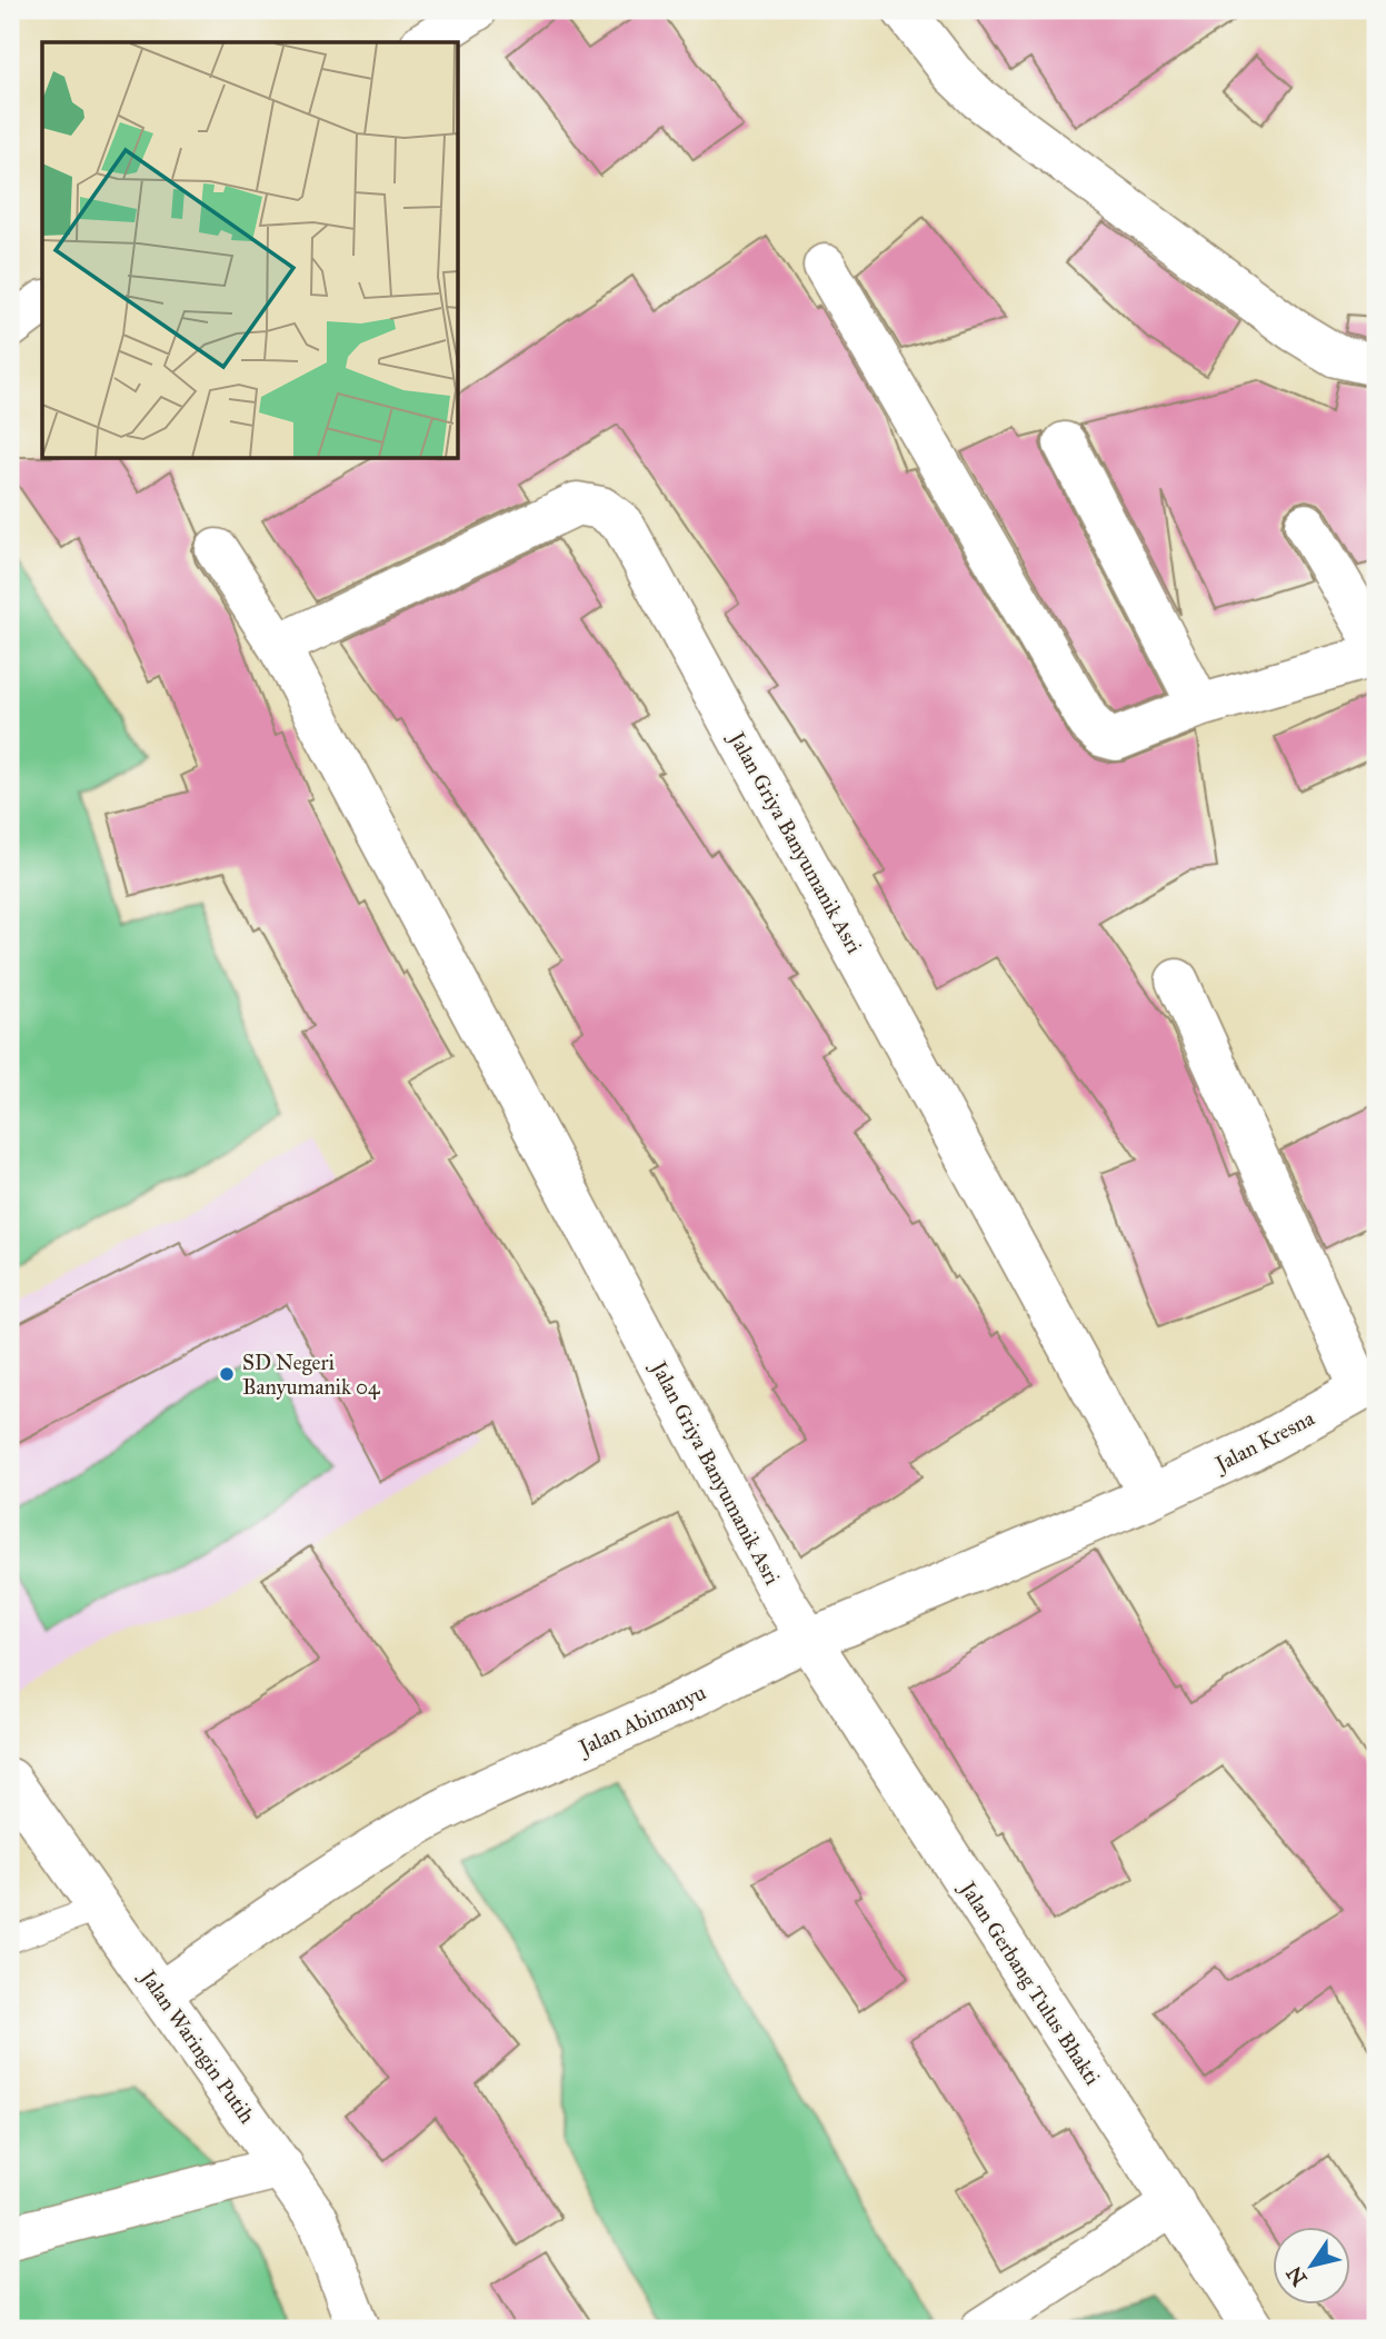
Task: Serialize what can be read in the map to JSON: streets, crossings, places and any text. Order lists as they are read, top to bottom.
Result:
{
  "streets": {
    "street": [
      "Jalan Griya Banyumanik Asri",
      "Jalan Kresna",
      "Jalan Abimanyu",
      "Jalan Gerbang Tulus Bhakti",
      "Jalan Waringin Putih"
    ]
  },
  "crossings": [
    ["Jalan Griya Banyumanik Asri", "Jalan Kresna"],
    ["Jalan Griya Banyumanik Asri", "Jalan Abimanyu"],
    ["Jalan Griya Banyumanik Asri", "Jalan Gerbang Tulus Bhakti"],
    ["Jalan Kresna", "Jalan Abimanyu"],
    ["Jalan Abimanyu", "Jalan Gerbang Tulus Bhakti"],
    ["Jalan Abimanyu", "Jalan Waringin Putih"]
  ],
  "places": ["SD Negeri Banyumanik 04"],
  "north": "bottom left"
}
